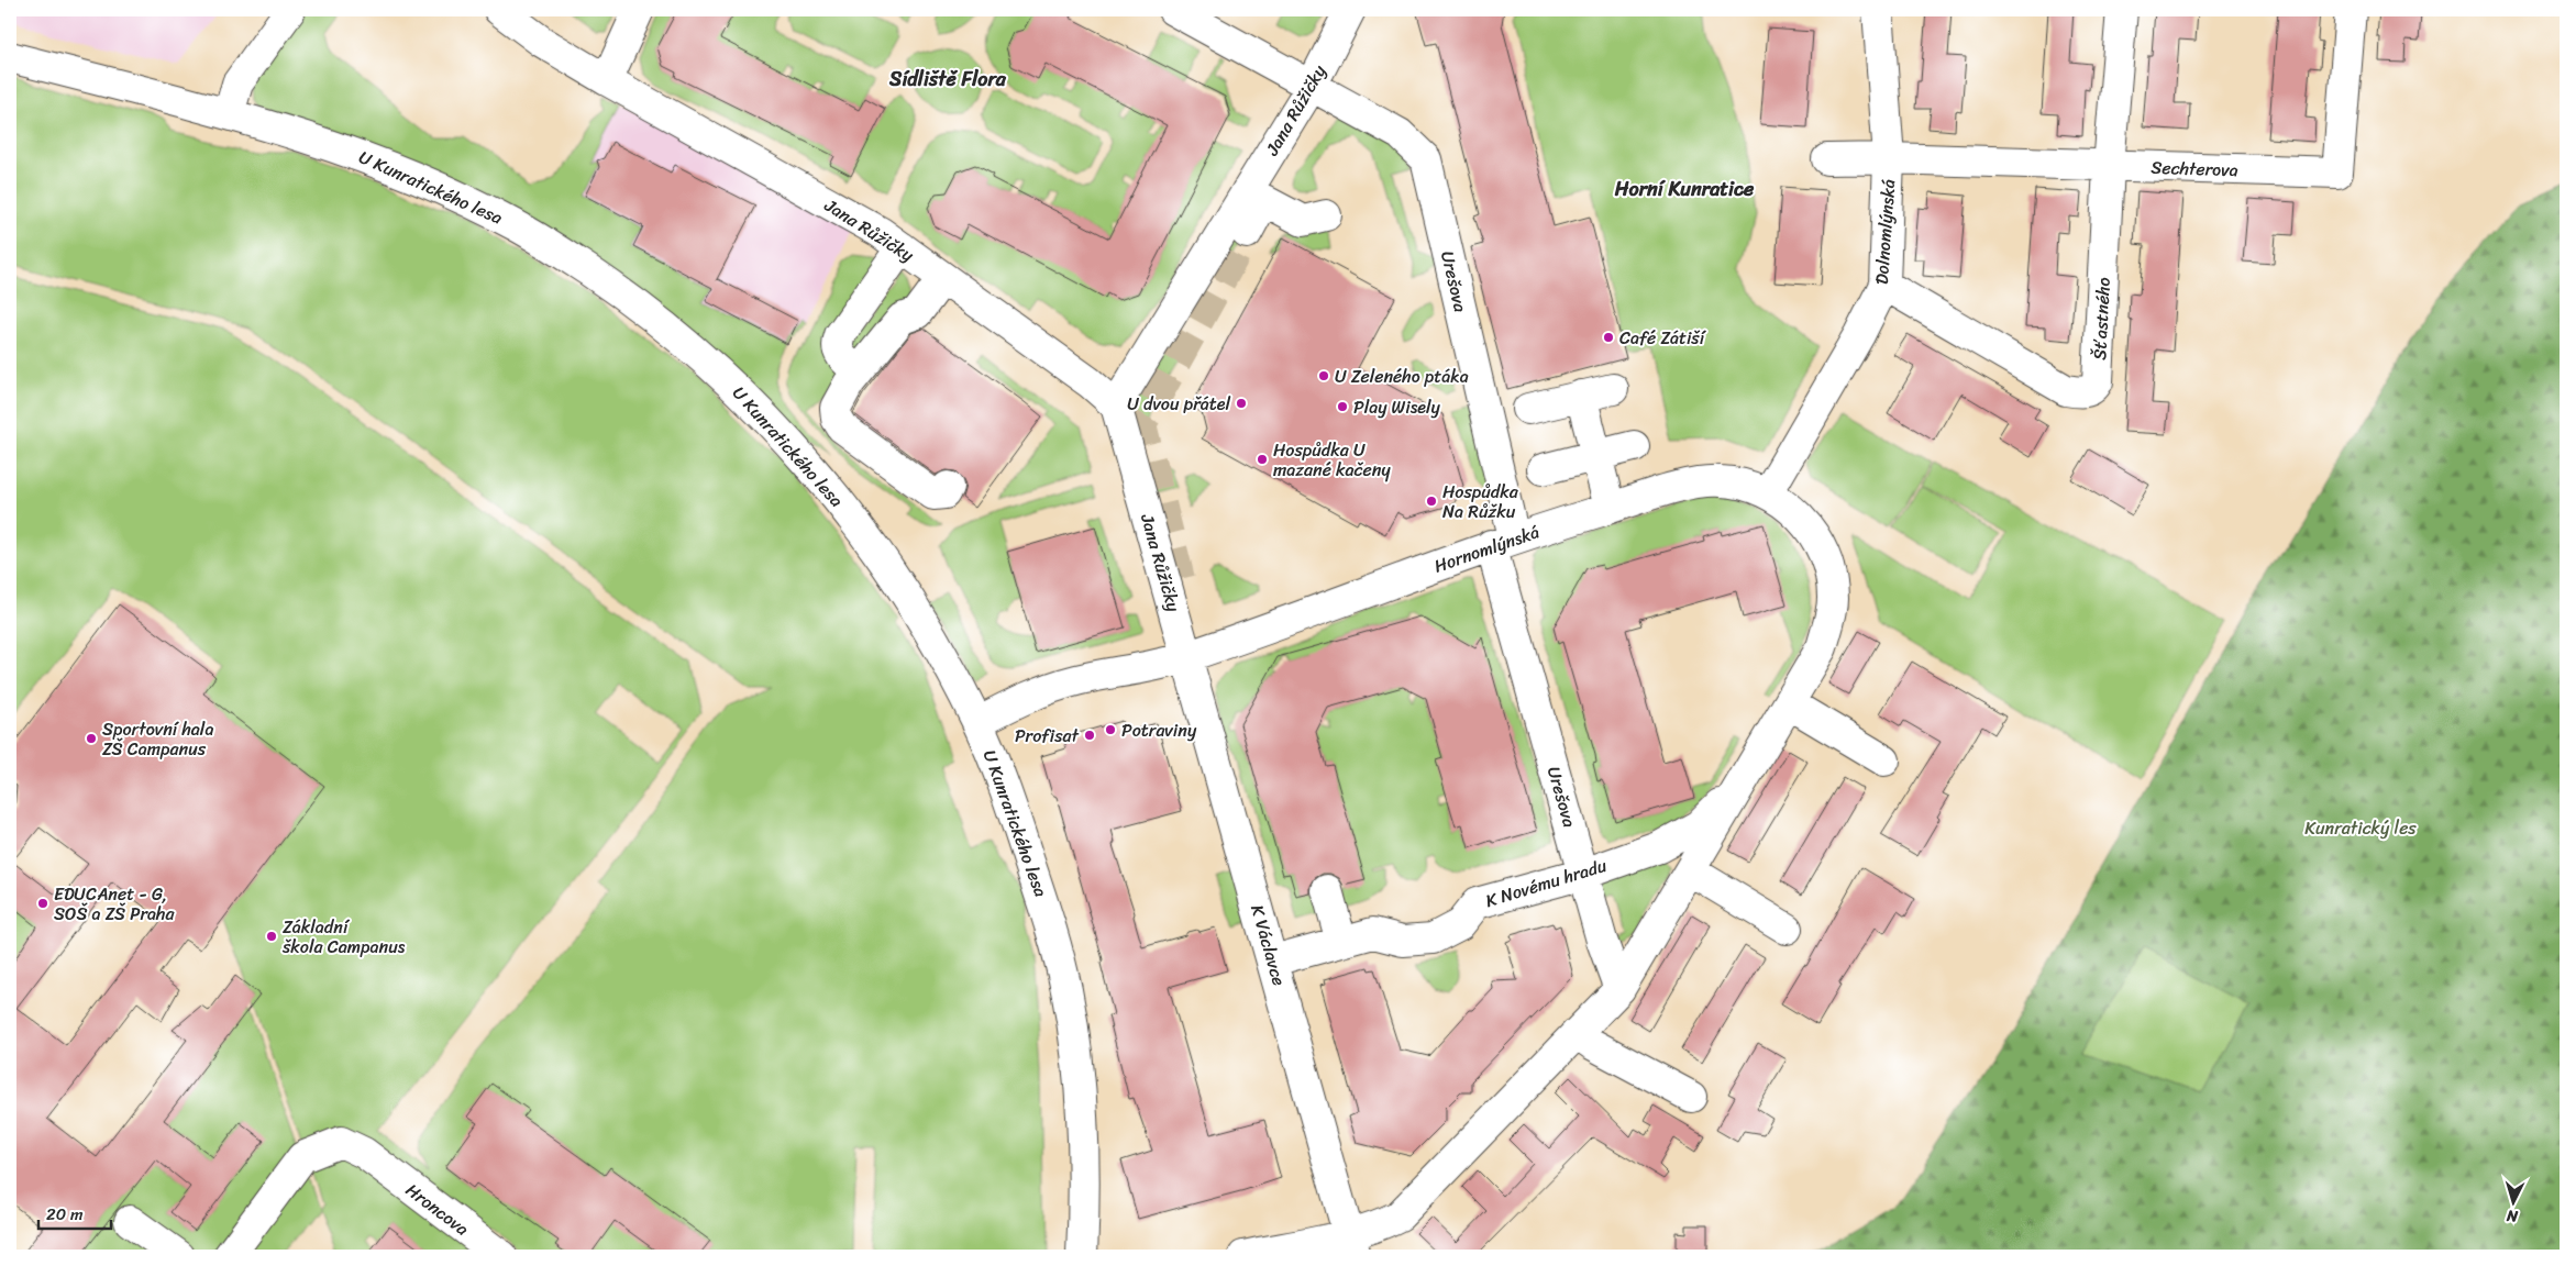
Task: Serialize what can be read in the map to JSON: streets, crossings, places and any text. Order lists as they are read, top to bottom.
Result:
{
  "streets": {
    "street": [
      "Jana Růžičky",
      "Sechterova",
      "U Kunratického lesa",
      "Dolnomlýnská",
      "Urešova",
      "Šťastného",
      "Hornomlýnská",
      "K Novému hradu",
      "K Václavce",
      "Hroncova"
    ]
  },
  "crossings": [
    ["Jana Růžičky", "Urešova"],
    ["Jana Růžičky", "Hornomlýnská"],
    ["Jana Růžičky", "K Václavce"],
    ["Sechterova", "Dolnomlýnská"],
    ["Sechterova", "Šťastného"],
    ["U Kunratického lesa", "Hornomlýnská"],
    ["Dolnomlýnská", "Šťastného"],
    ["Dolnomlýnská", "Hornomlýnská"],
    ["Urešova", "Hornomlýnská"],
    ["Urešova", "K Novému hradu"],
    ["Hornomlýnská", "K Novému hradu"],
    ["Hornomlýnská", "K Václavce"],
    ["K Novému hradu", "K Václavce"]
  ],
  "districts": ["Sídliště Flora", "Horní Kunratice"],
  "parks": ["Kunratický les"],
  "places": [
    "Café Zátiší",
    "U Zeleného ptáka",
    "U dvou přátel",
    "Play Wisely",
    "Hospůdka U mazané kačeny",
    "Hospůdka Na Růžku",
    "Potraviny",
    "Profisat",
    "Sportovní hala ZŠ Campanus",
    "EDUCAnet - G, SOŠ a ZŠ Praha",
    "Základní škola Campanus"
  ],
  "scale_bar": "20 m",
  "north": "bottom"
}
